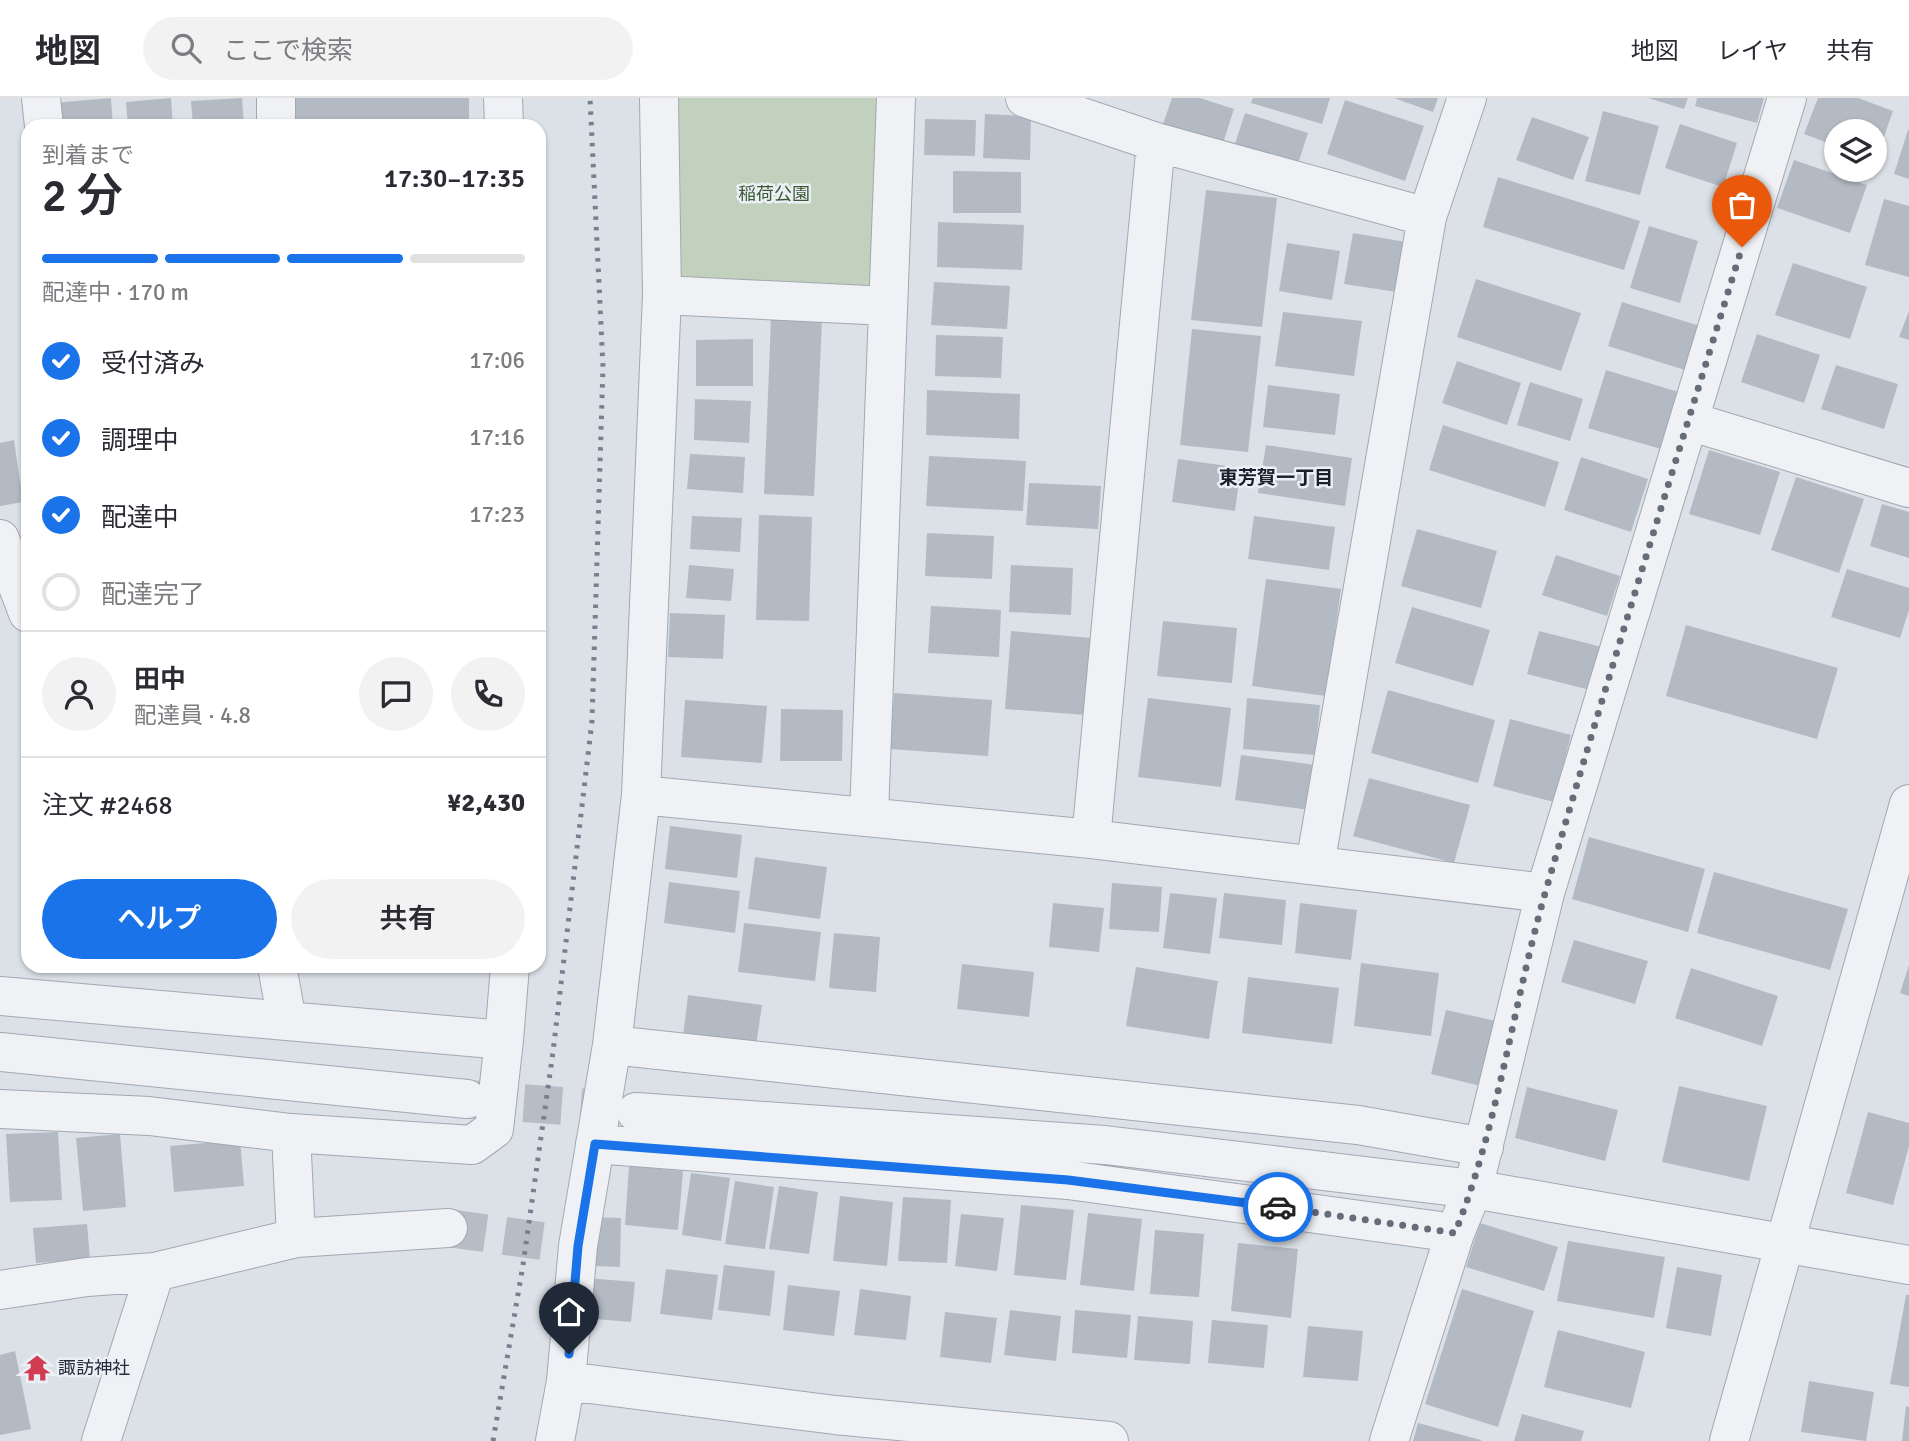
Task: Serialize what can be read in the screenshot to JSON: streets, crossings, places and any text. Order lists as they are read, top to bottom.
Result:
{
  "districts": ["東芳賀一丁目"],
  "parks": ["稲荷公園"],
  "places": {
    "temple": ["諏訪神社"]
  },
  "page": {
    "header": "地図",
    "search": "ここで検索",
    "nav": ["地図", "レイヤ", "共有"],
    "heading": ["2 分", "到着まで", "17:30–17:35"],
    "panel": [
      "田中",
      "配達員 · 4.8",
      "注文 #2468",
      "¥2,430"
    ],
    "bar": "配達中 · 170 m",
    "list": [
      ["受付済み", "17:06"],
      ["調理中", "17:16"],
      ["配達中", "17:23"],
      "配達完了"
    ],
    "buttons": ["ヘルプ", "共有"]
  }
}
